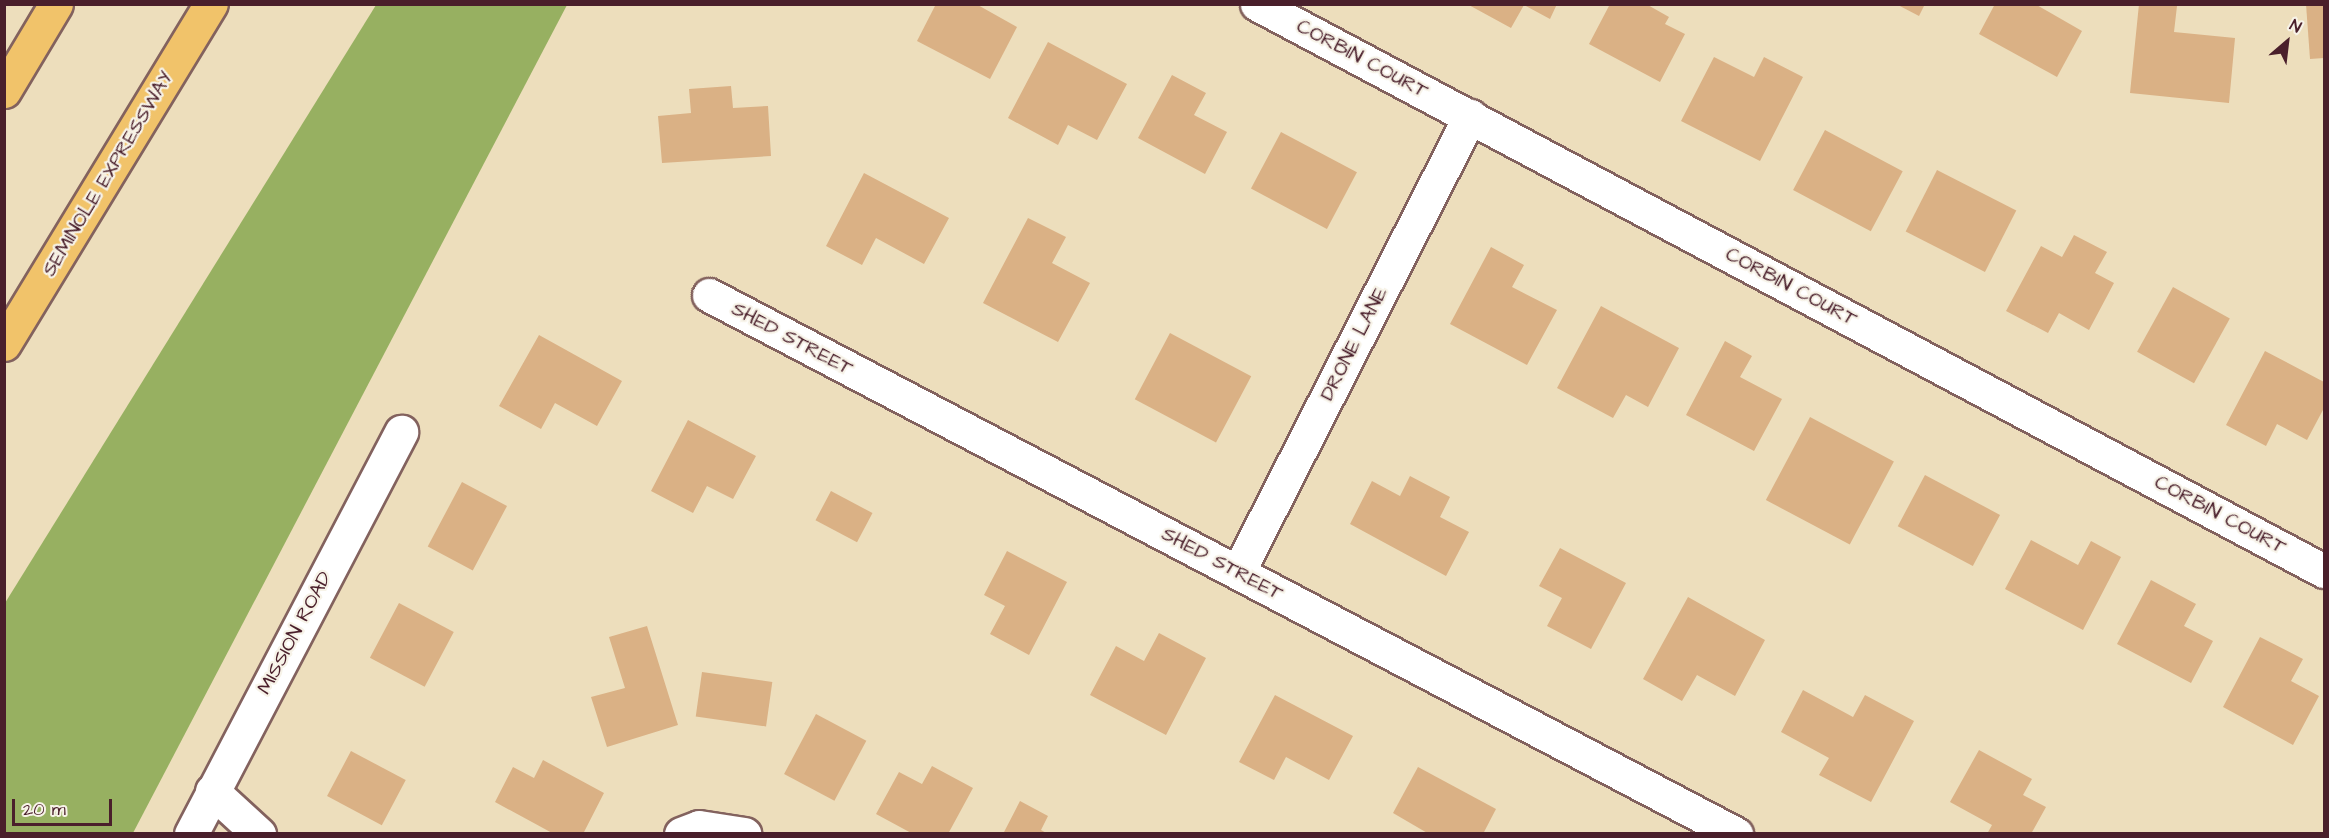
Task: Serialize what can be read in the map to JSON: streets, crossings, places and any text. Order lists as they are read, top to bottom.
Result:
{
  "streets": {
    "highway": ["SEMINOLE EXPRESSWAY"],
    "street": [
      "CORBIN COURT",
      "SHED STREET",
      "DRONE LANE",
      "MISSION ROAD"
    ]
  },
  "crossings": [
    ["CORBIN COURT", "DRONE LANE"],
    ["SHED STREET", "DRONE LANE"]
  ],
  "scale_bar": "20 m",
  "north": "top right"
}
